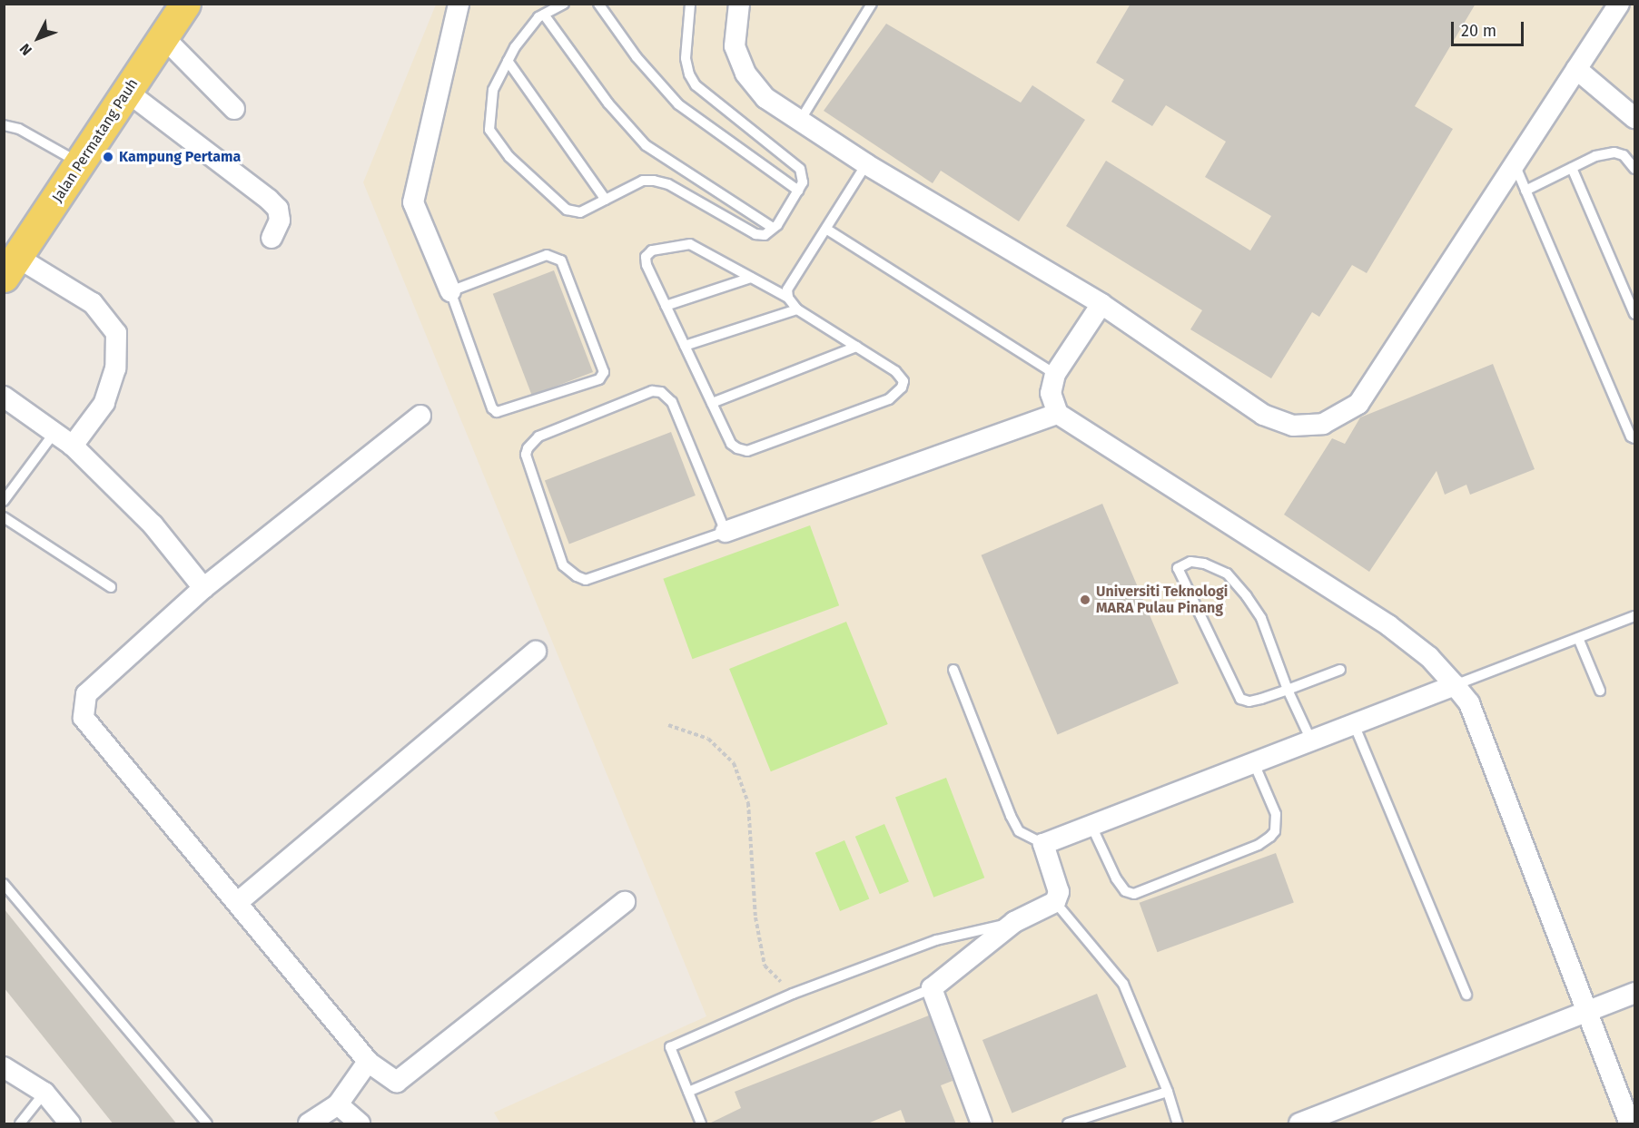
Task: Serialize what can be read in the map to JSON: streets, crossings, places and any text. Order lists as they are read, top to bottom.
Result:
{
  "streets": {
    "main road": ["Jalan Permatang Pauh"]
  },
  "places": ["Kampung Pertama", "Universiti Teknologi MARA Pulau Pinang"],
  "scale_bar": "20 m",
  "north": "bottom left"
}
